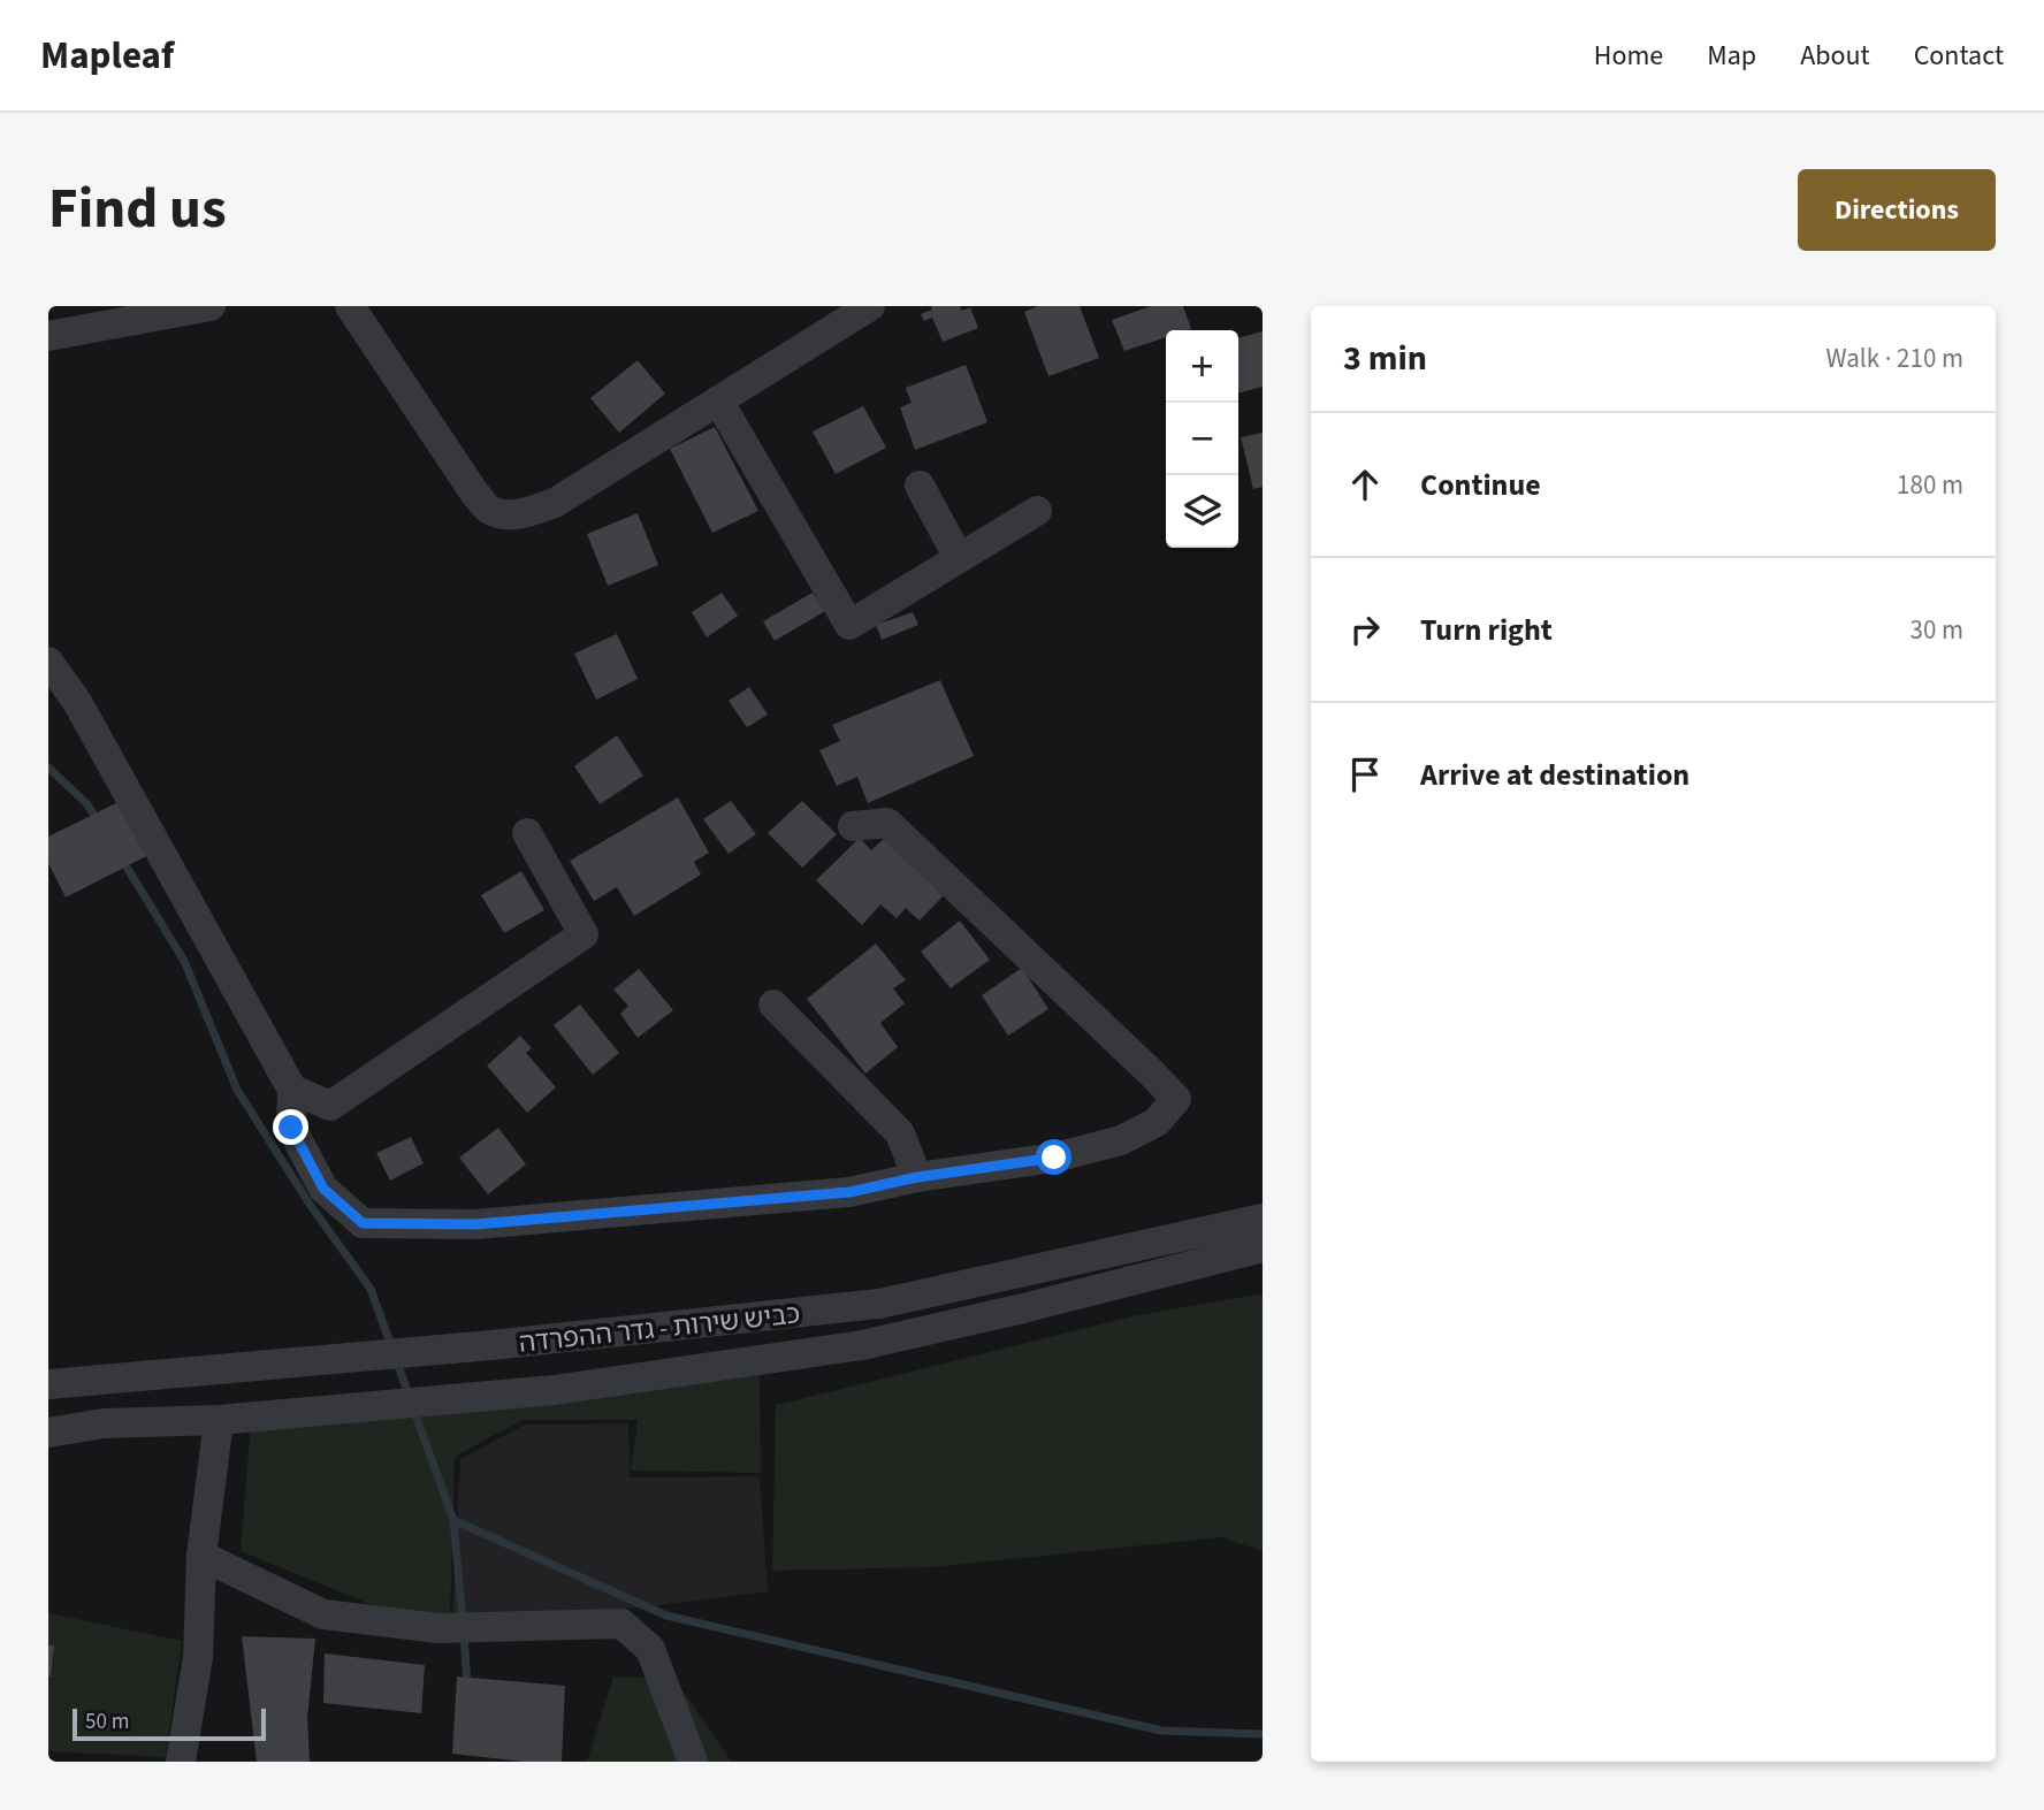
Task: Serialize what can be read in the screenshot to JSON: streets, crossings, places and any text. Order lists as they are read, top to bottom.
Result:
{
  "streets": {
    "street": ["כביש שירות - גדר ההפרדה"]
  },
  "scale_bar": "50 m",
  "page": {
    "header": "Mapleaf",
    "nav": [
      "Home",
      "Map",
      "About",
      "Contact"
    ],
    "title": "Find us",
    "buttons": "Directions",
    "heading": ["3 min", "Walk · 210 m"],
    "map_buttons": ["+", "−"],
    "list": [
      ["Continue", "180 m"],
      ["Turn right", "30 m"],
      "Arrive at destination"
    ],
    "scale": "50 m"
  }
}
